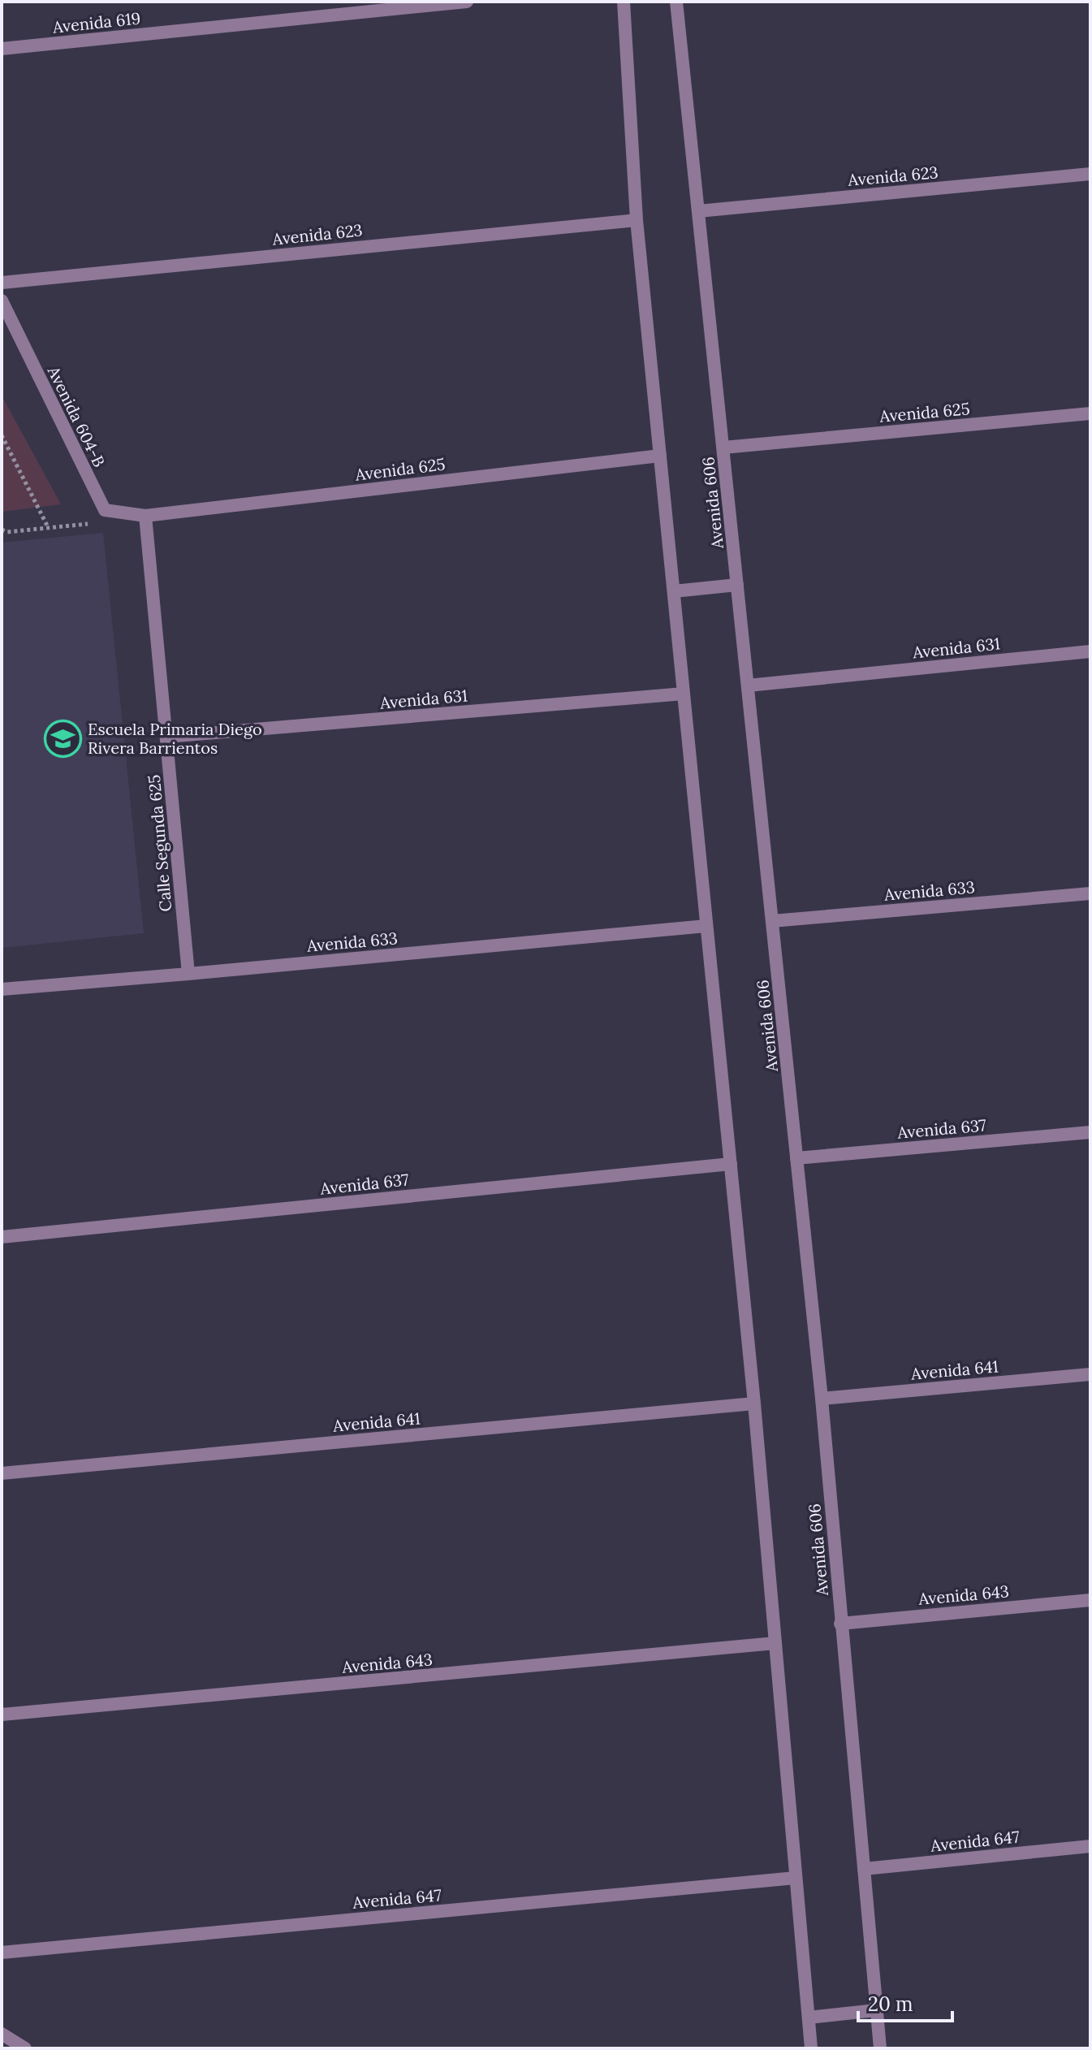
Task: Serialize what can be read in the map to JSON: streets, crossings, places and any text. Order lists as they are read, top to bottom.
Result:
{
  "streets": {
    "street": [
      "Avenida 619",
      "Avenida 623",
      "Avenida 625",
      "Avenida 604-B",
      "Avenida 606",
      "Avenida 631",
      "Calle Segunda 625",
      "Avenida 633",
      "Avenida 637",
      "Avenida 641",
      "Avenida 643",
      "Avenida 647"
    ]
  },
  "crossings": [
    ["Avenida 623", "Avenida 606"],
    ["Avenida 625", "Avenida 606"],
    ["Avenida 625", "Calle Segunda 625"],
    ["Avenida 606", "Avenida 631"],
    ["Avenida 606", "Avenida 633"],
    ["Avenida 606", "Avenida 637"],
    ["Avenida 606", "Avenida 641"],
    ["Avenida 606", "Avenida 643"],
    ["Avenida 606", "Avenida 647"],
    ["Avenida 631", "Calle Segunda 625"],
    ["Calle Segunda 625", "Avenida 633"]
  ],
  "places": {
    "school or university": ["Escuela Primaria Diego Rivera Barrientos"]
  },
  "scale_bar": "20 m"
}
